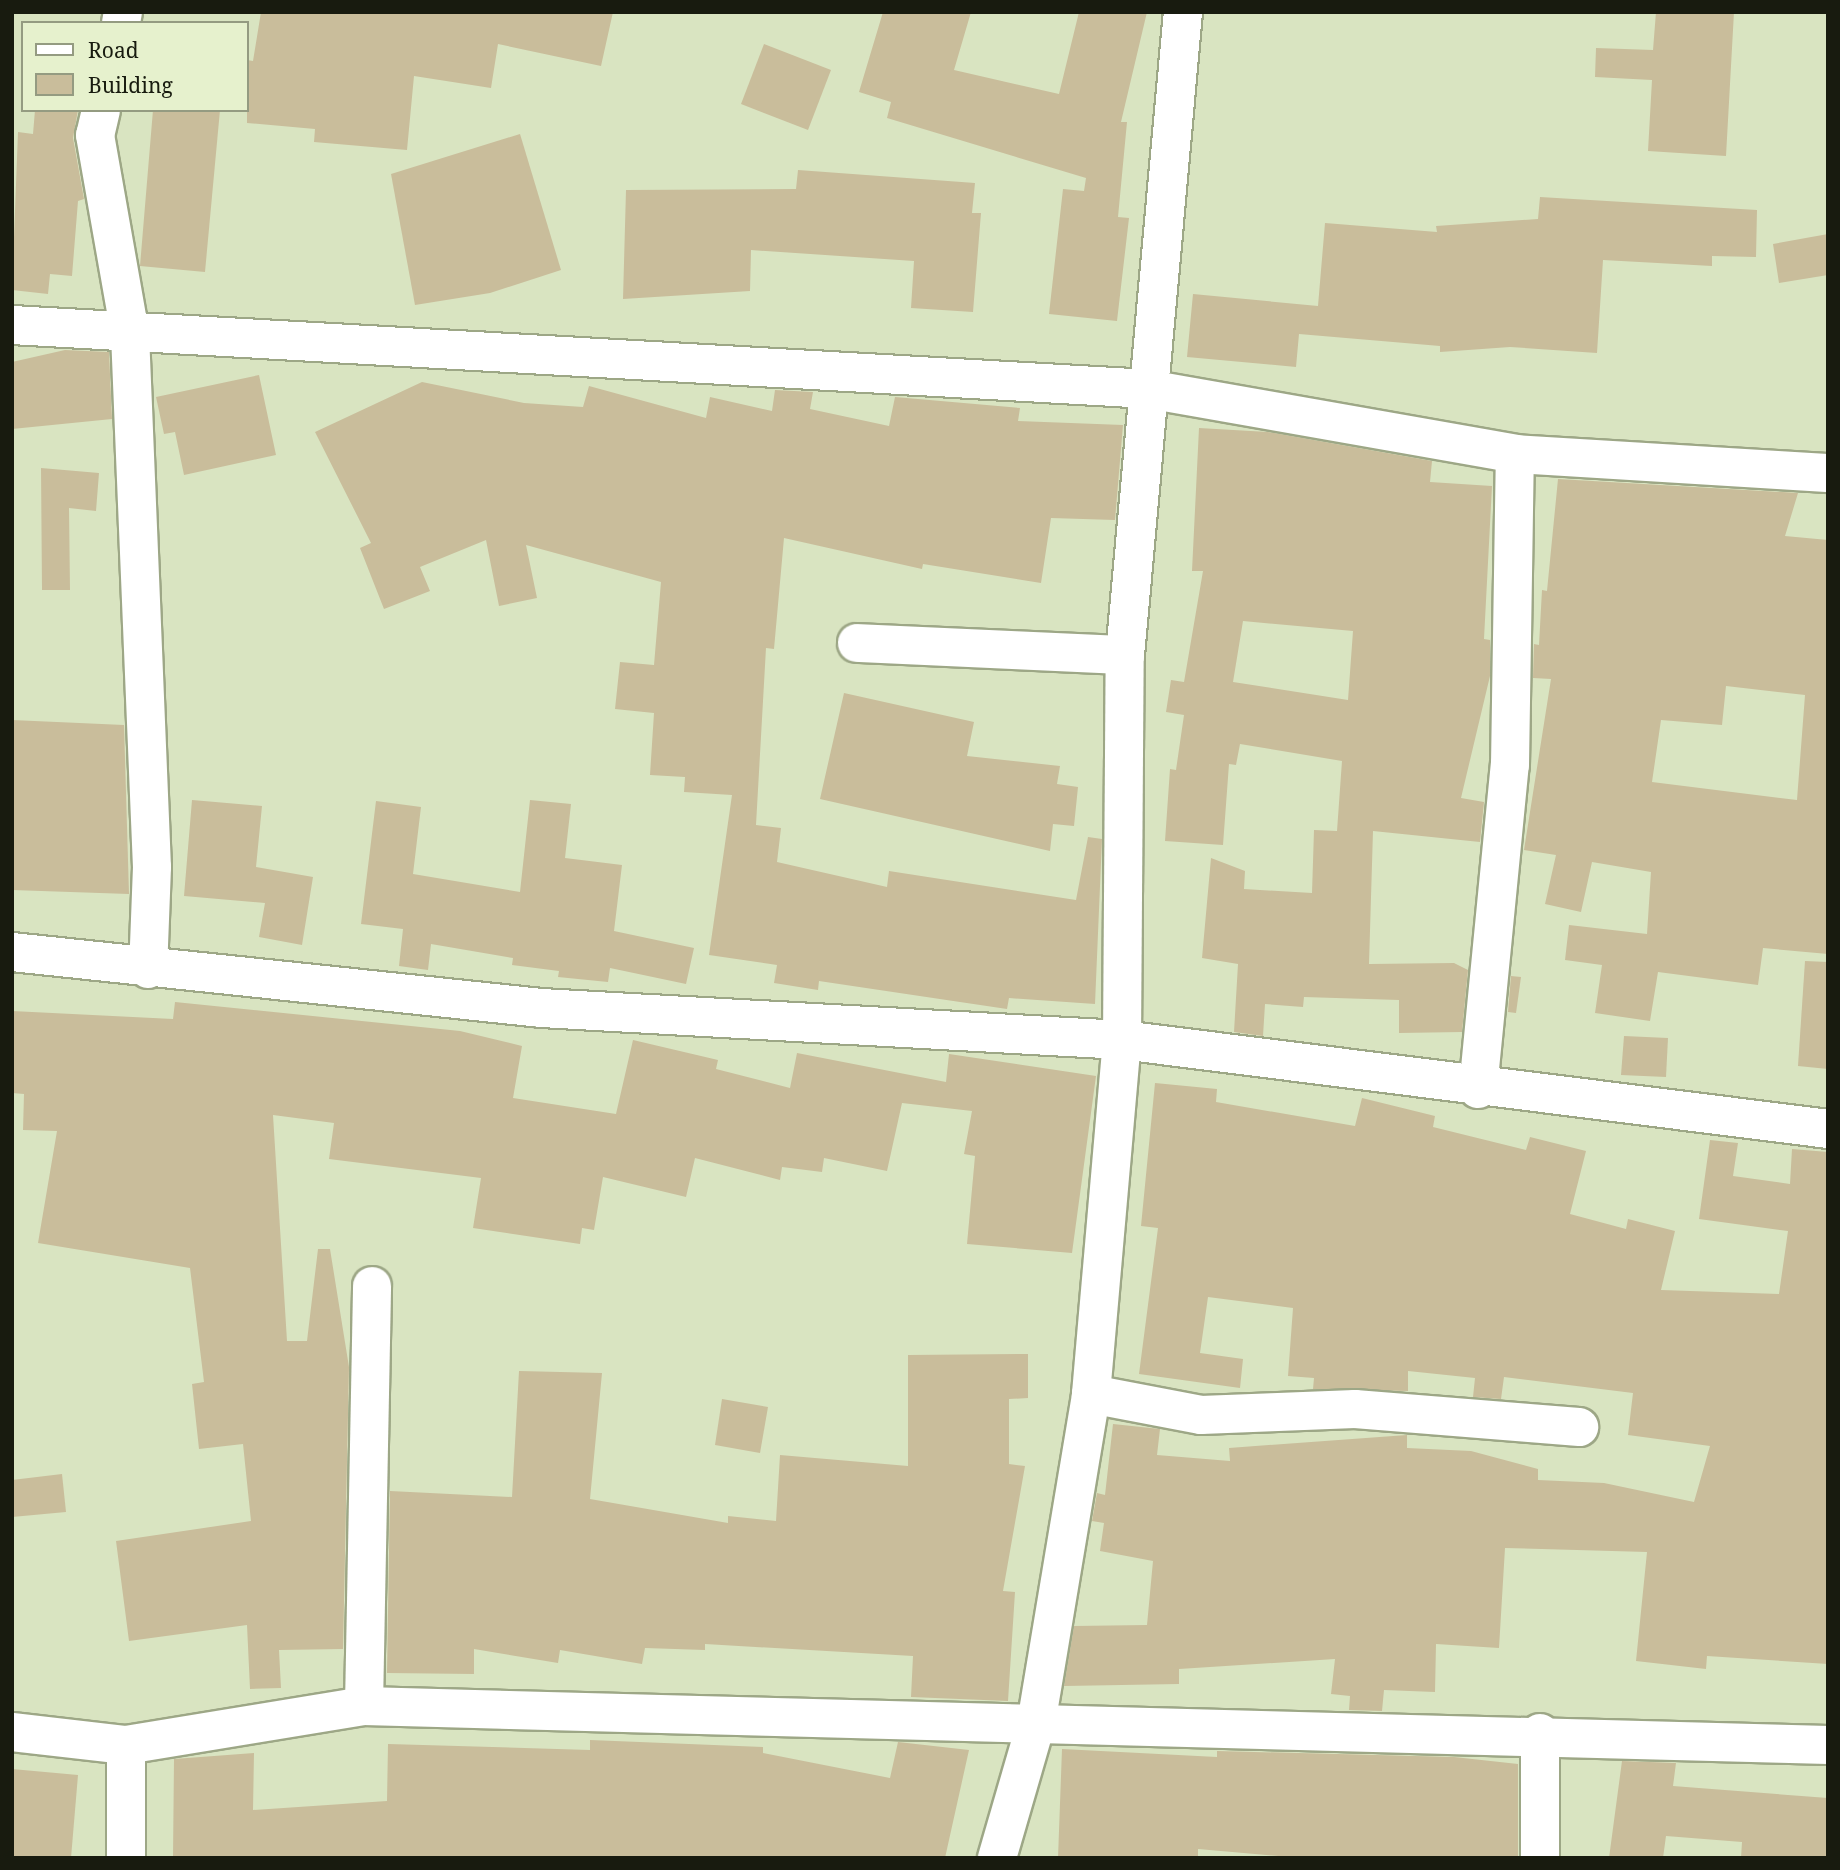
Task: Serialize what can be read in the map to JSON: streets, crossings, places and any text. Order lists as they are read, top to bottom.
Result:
{
  "legend": ["Road", "Building"]
}
